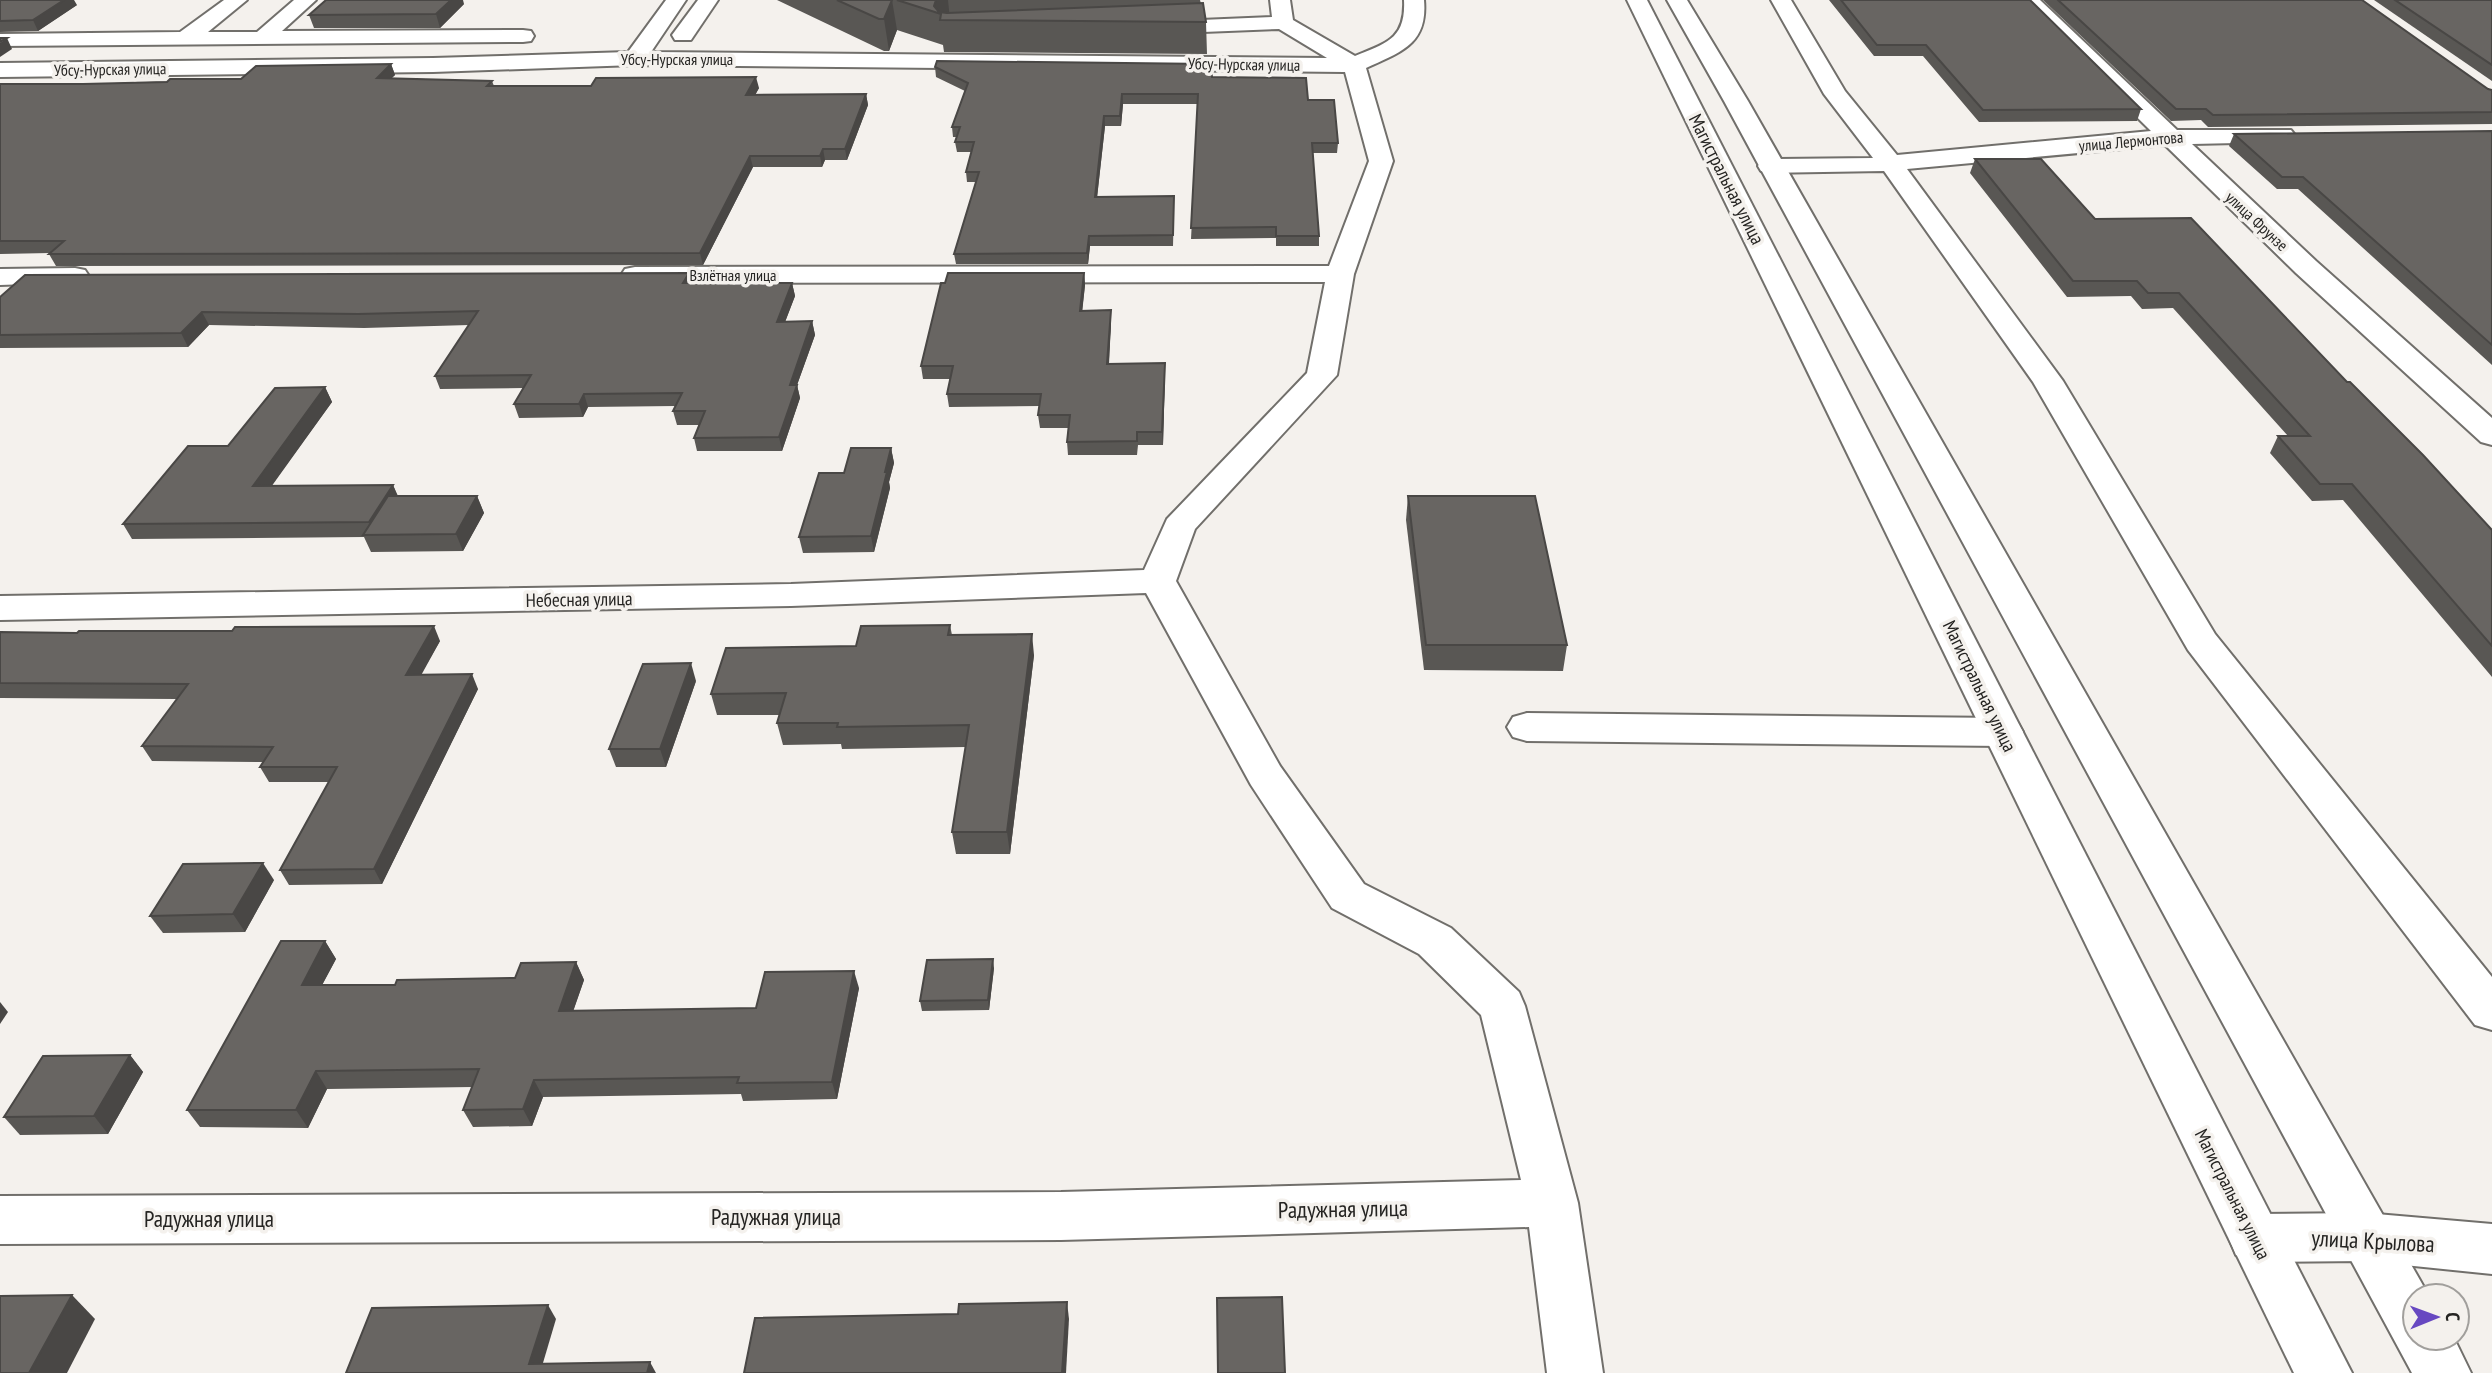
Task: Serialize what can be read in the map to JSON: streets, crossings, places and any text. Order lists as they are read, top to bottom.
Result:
{
  "streets": {
    "street": [
      "Убсу-Нурская улица",
      "улица Лермонтова",
      "Магистральная улица",
      "улица Фрунзе",
      "Взлётная улица",
      "Небесная улица",
      "Радужная улица",
      "улица Крылова"
    ]
  },
  "crossings": [
    ["улица Лермонтова", "улица Фрунзе"],
    ["Магистральная улица", "улица Крылова"]
  ],
  "north": "right"
}
